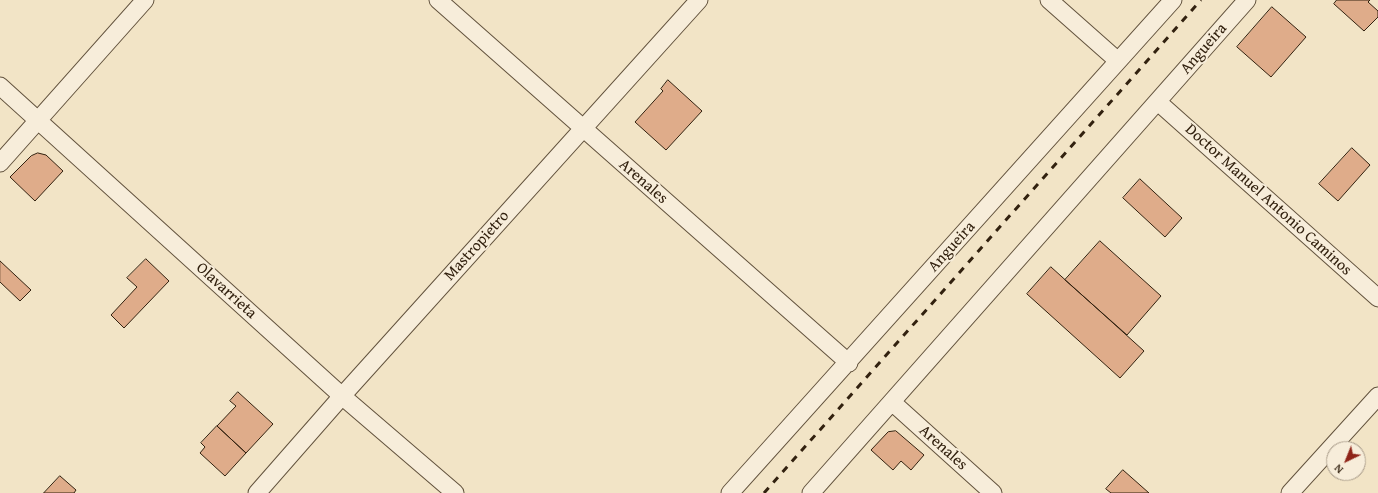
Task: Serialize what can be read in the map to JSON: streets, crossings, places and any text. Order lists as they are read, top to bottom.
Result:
{
  "streets": {
    "street": [
      "Angueira",
      "Arenales",
      "Doctor Manuel Antonio Caminos",
      "Mastropietro",
      "Olavarrieta"
    ]
  },
  "crossings": [
    ["Angueira", "Arenales"],
    ["Angueira", "Doctor Manuel Antonio Caminos"],
    ["Arenales", "Mastropietro"],
    ["Mastropietro", "Olavarrieta"]
  ],
  "north": "bottom left"
}
